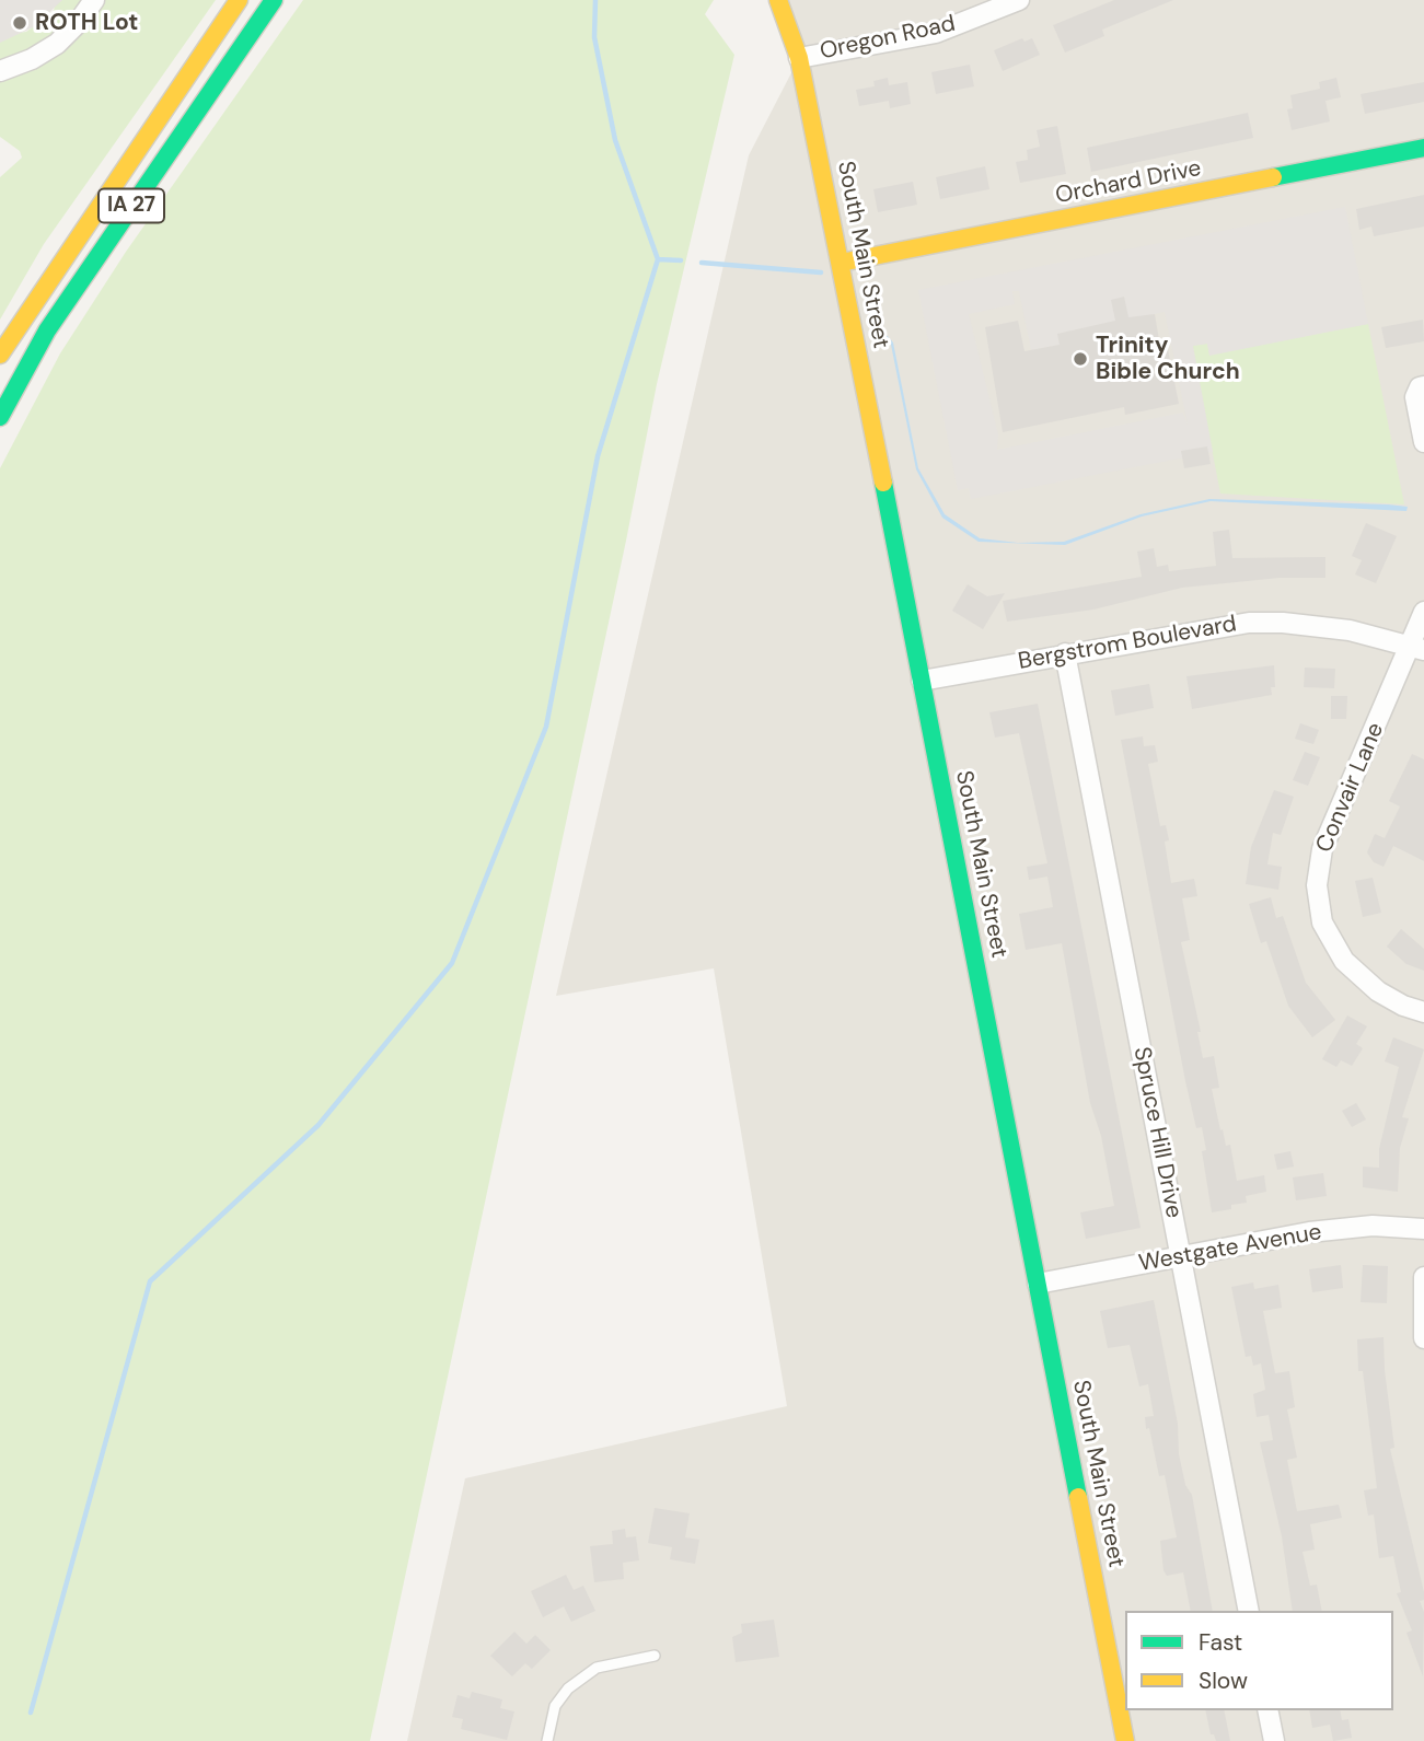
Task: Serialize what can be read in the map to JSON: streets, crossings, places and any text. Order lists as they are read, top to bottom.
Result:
{
  "streets": {
    "main road": ["Orchard Drive", "IA 27", "South Main Street"],
    "street": [
      "Oregon Road",
      "Bergstrom Boulevard",
      "Convair Lane",
      "Spruce Hill Drive",
      "Westgate Avenue"
    ]
  },
  "crossings": [
    ["Oregon Road", "South Main Street"],
    ["Orchard Drive", "South Main Street"],
    ["South Main Street", "Bergstrom Boulevard"],
    ["South Main Street", "Westgate Avenue"],
    ["Bergstrom Boulevard", "Convair Lane"],
    ["Bergstrom Boulevard", "Spruce Hill Drive"],
    ["Spruce Hill Drive", "Westgate Avenue"]
  ],
  "places": ["ROTH Lot", "Trinity Bible Church"],
  "legend": ["Fast", "Slow"]
}
